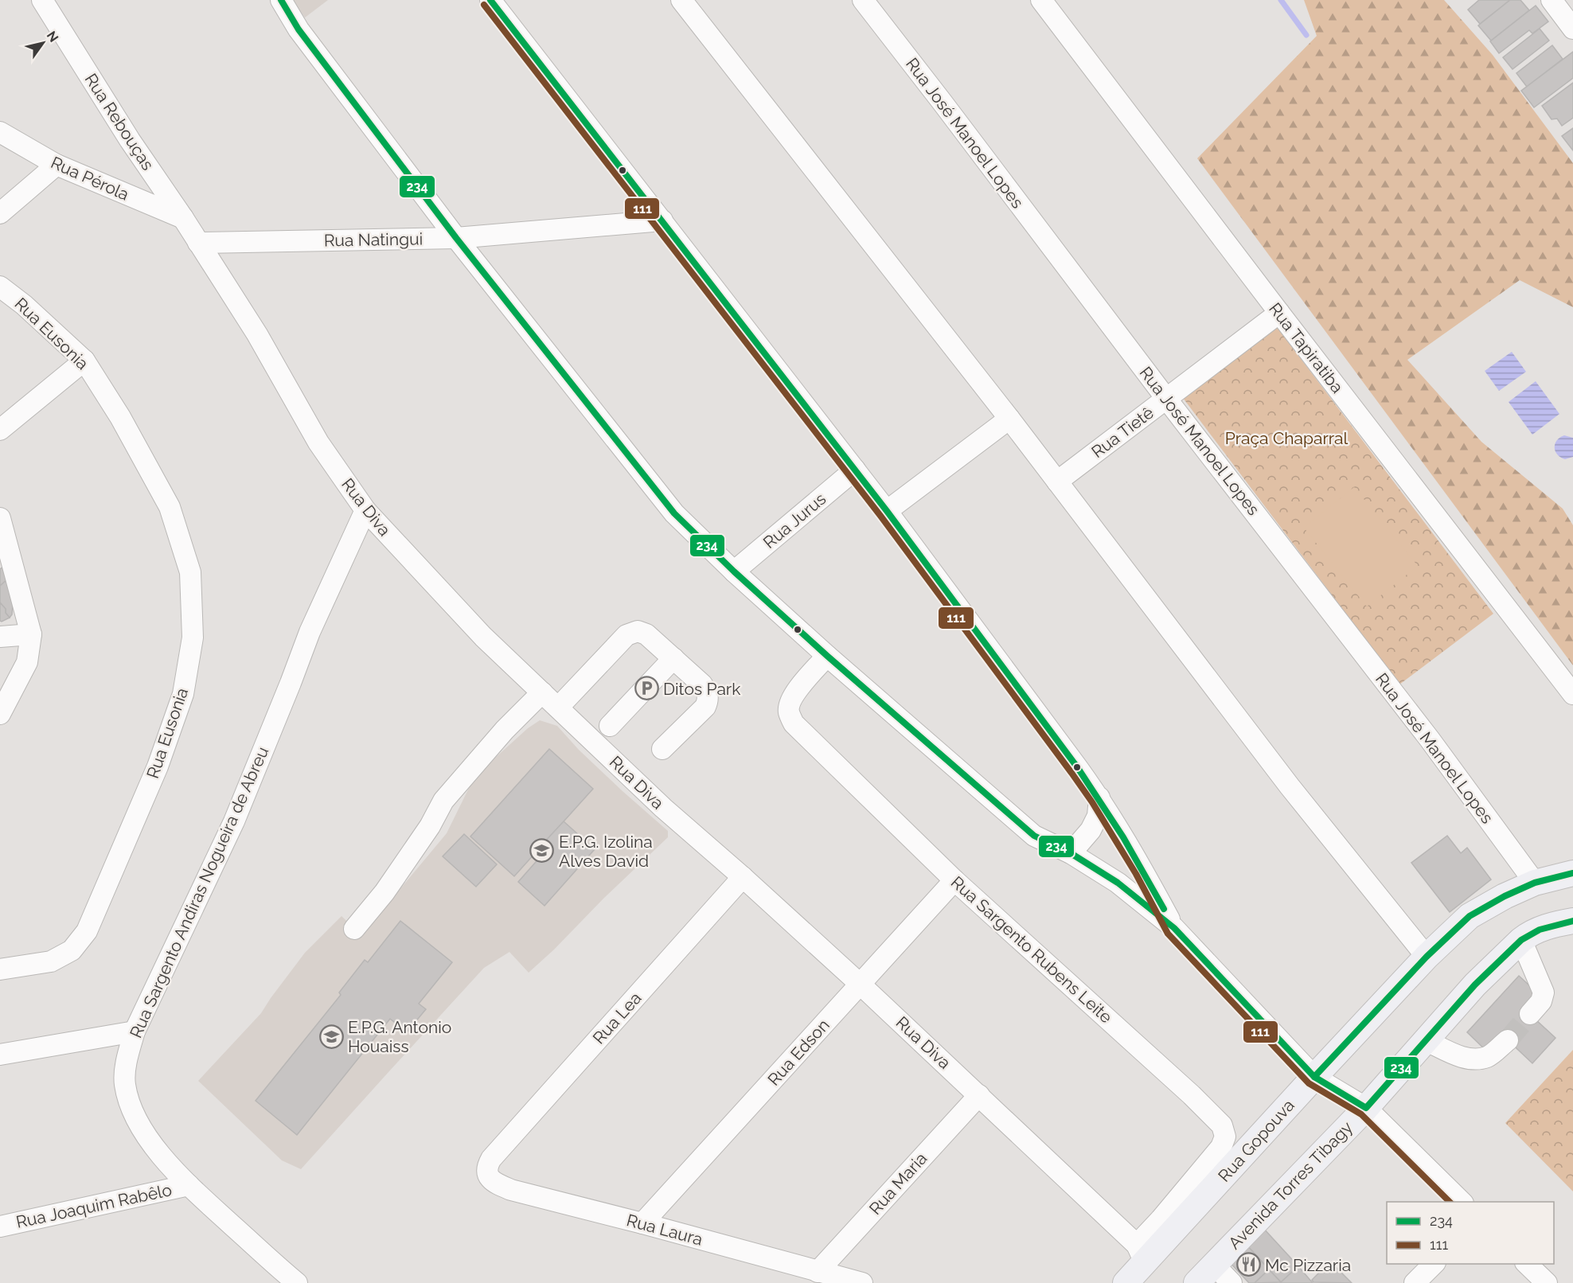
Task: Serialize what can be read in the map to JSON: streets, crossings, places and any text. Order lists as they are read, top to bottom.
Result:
{
  "streets": {
    "main road": ["Rua Gopouva", "Avenida Torres Tibagy"],
    "street": [
      "Rua Rebouças",
      "Rua José Manoel Lopes",
      "Rua Pérola",
      "Rua Natingui",
      "Rua Eusonia",
      "Rua Tapiratiba",
      "Rua Tietê",
      "Rua Diva",
      "Rua Jurus",
      "Rua Sargento Andiras Nogueira de Abreu",
      "Rua Sargento Rubens Leite",
      "Rua Lea",
      "Rua Edson",
      "Rua Maria",
      "Rua Joaquim Rabêlo",
      "Rua Laura"
    ]
  },
  "crossings": [
    ["Rua Rebouças", "Rua Pérola"],
    ["Rua Rebouças", "Rua Natingui"],
    ["Rua Rebouças", "Rua Diva"],
    ["Rua José Manoel Lopes", "Rua Tietê"],
    ["Rua José Manoel Lopes", "Rua Gopouva"],
    ["Rua Natingui", "Rua Diva"],
    ["Rua Tapiratiba", "Rua Tietê"],
    ["Rua Diva", "Rua Sargento Andiras Nogueira de Abreu"],
    ["Rua Diva", "Rua Sargento Rubens Leite"],
    ["Rua Diva", "Rua Lea"],
    ["Rua Diva", "Rua Edson"],
    ["Rua Diva", "Rua Gopouva"],
    ["Rua Diva", "Rua Maria"],
    ["Rua Sargento Andiras Nogueira de Abreu", "Rua Joaquim Rabêlo"],
    ["Rua Sargento Rubens Leite", "Rua Edson"],
    ["Rua Sargento Rubens Leite", "Rua Gopouva"],
    ["Rua Lea", "Rua Laura"],
    ["Rua Edson", "Rua Laura"],
    ["Rua Maria", "Rua Laura"]
  ],
  "parks": ["Praça Chaparral"],
  "places": {
    "parking": ["Ditos Park"],
    "school or university": ["E.P.G. Izolina Alves David", "E.P.G. Antonio Houaiss"],
    "restaurant": ["Mc Pizzaria"]
  },
  "lines": ["transit line 234", "transit line 111"],
  "legend": ["234", "111"],
  "north": "top right"
}
